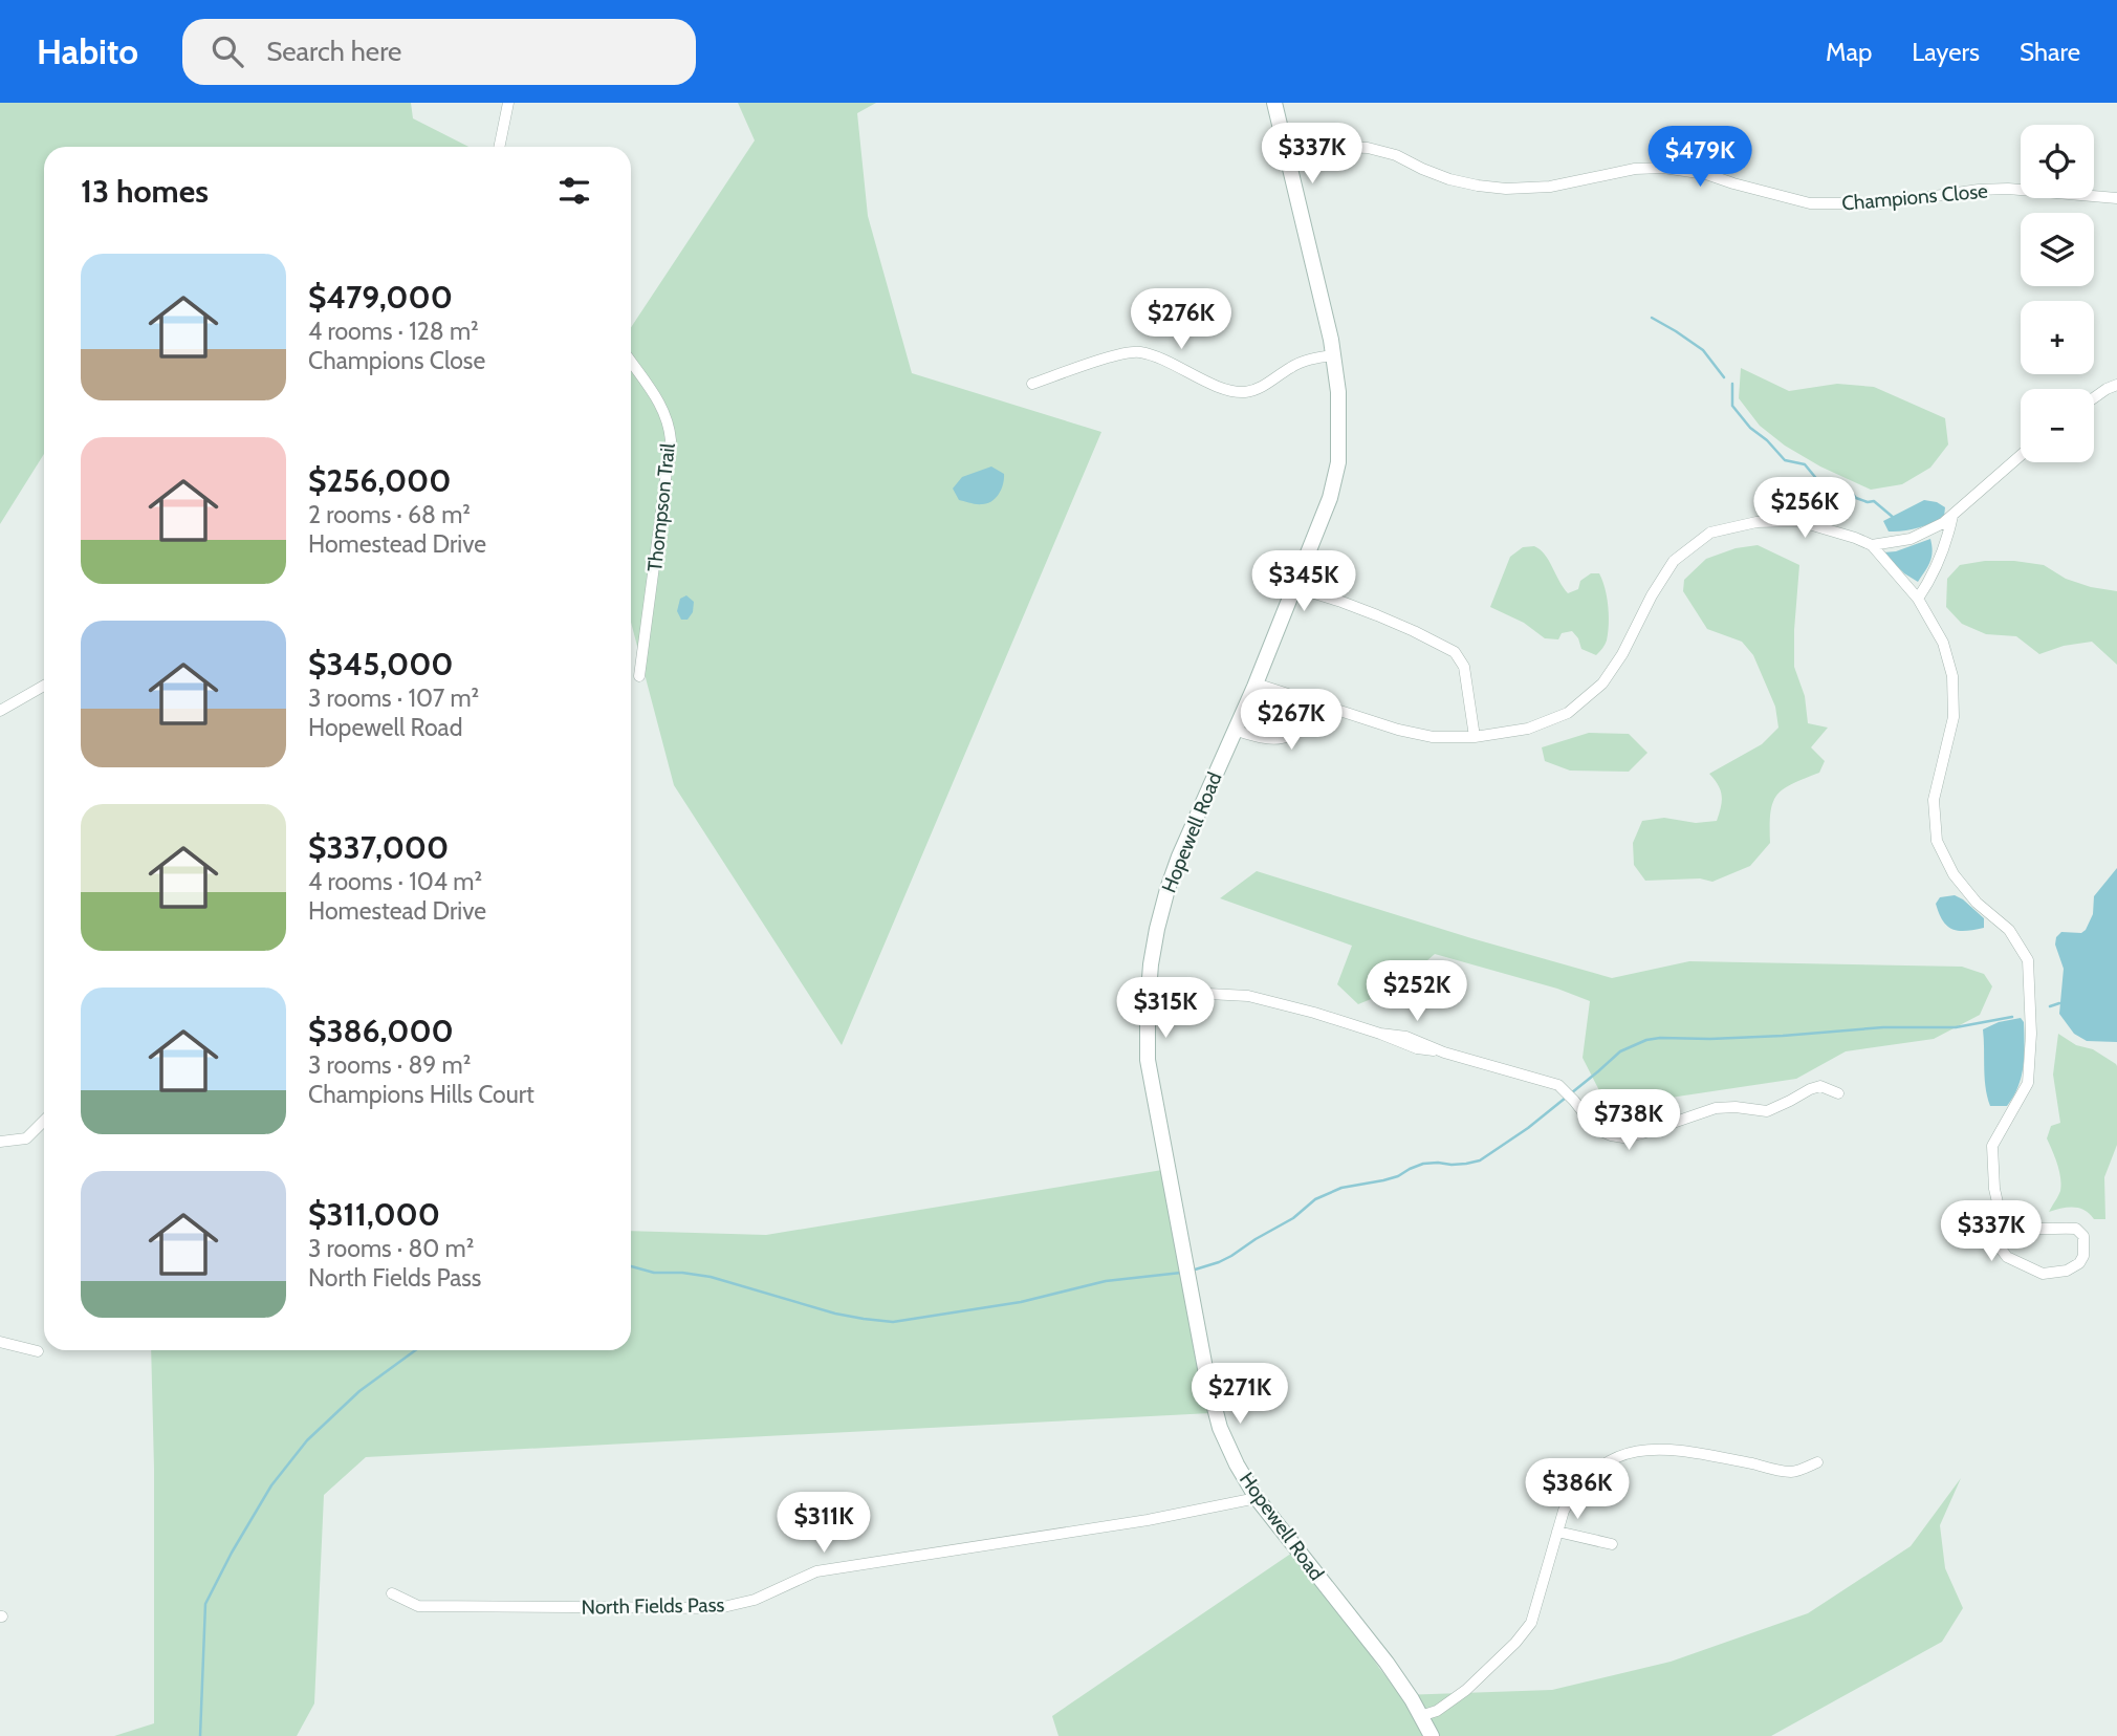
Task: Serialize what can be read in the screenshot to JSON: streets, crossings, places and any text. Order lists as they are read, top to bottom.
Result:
{
  "streets": {
    "street": [
      "Champions Close",
      "Thompson Trail",
      "Hopewell Road",
      "North Fields Pass"
    ]
  },
  "crossings": [
    ["Champions Close", "Hopewell Road"],
    ["Hopewell Road", "North Fields Pass"]
  ],
  "page": {
    "header": "Habito",
    "search": "Search here",
    "nav": ["Map", "Layers", "Share"],
    "price": [
      "$337K",
      "$479K",
      "$276K",
      "$256K",
      "$345K",
      "$267K",
      "$252K",
      "$315K",
      "$738K",
      "$337K",
      "$271K",
      "$386K",
      "$311K"
    ],
    "map_buttons": ["+", "−"],
    "heading": "13 homes",
    "list": [
      {
        "name": "$479,000",
        "note": "4 rooms · 128 m² · Champions Close"
      },
      {
        "name": "$256,000",
        "note": "2 rooms · 68 m² · Homestead Drive"
      },
      {
        "name": "$345,000",
        "note": "3 rooms · 107 m² · Hopewell Road"
      },
      {
        "name": "$337,000",
        "note": "4 rooms · 104 m² · Homestead Drive"
      },
      {
        "name": "$386,000",
        "note": "3 rooms · 89 m² · Champions Hills Court"
      },
      {
        "name": "$311,000",
        "note": "3 rooms · 80 m² · North Fields Pass"
      }
    ]
  }
}
